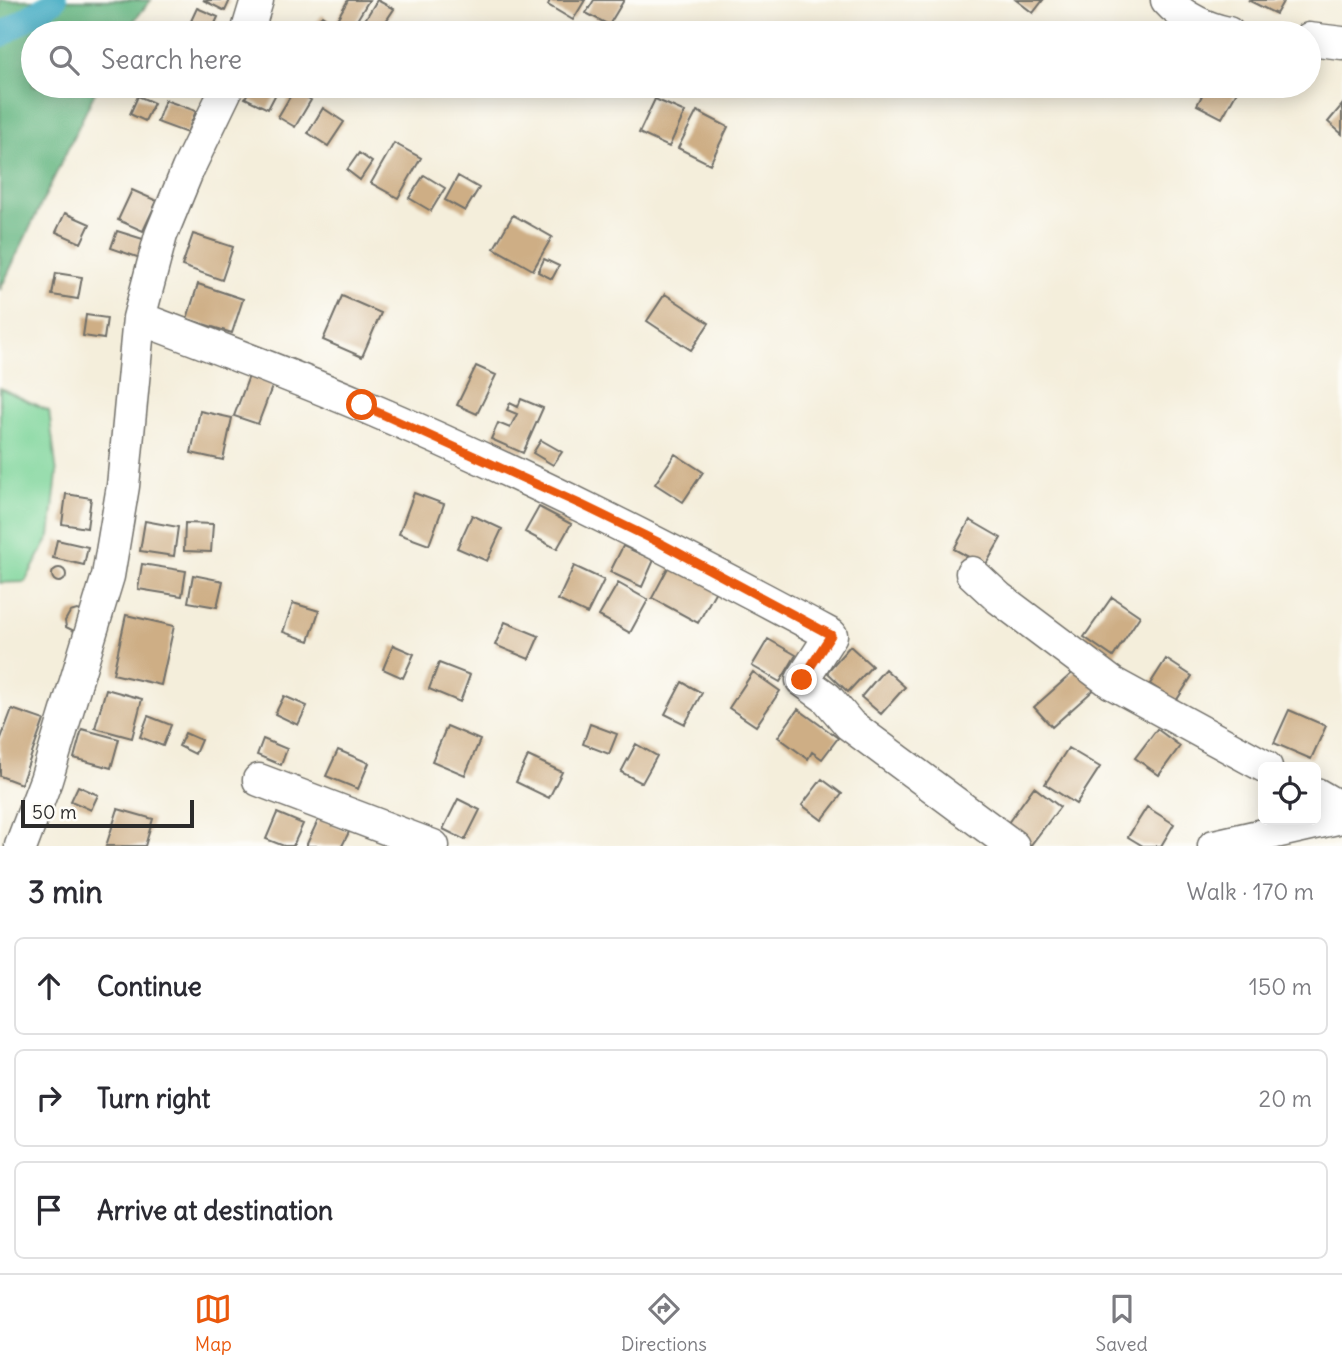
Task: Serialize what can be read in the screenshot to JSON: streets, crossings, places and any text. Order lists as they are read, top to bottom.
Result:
{
  "scale_bar": "50 m",
  "page": {
    "search": "Search here",
    "scale": "50 m",
    "heading": ["3 min", "Walk · 170 m"],
    "list": [
      ["Continue", "150 m"],
      ["Turn right", "20 m"],
      "Arrive at destination"
    ],
    "nav": ["Map", "Directions", "Saved"]
  }
}
